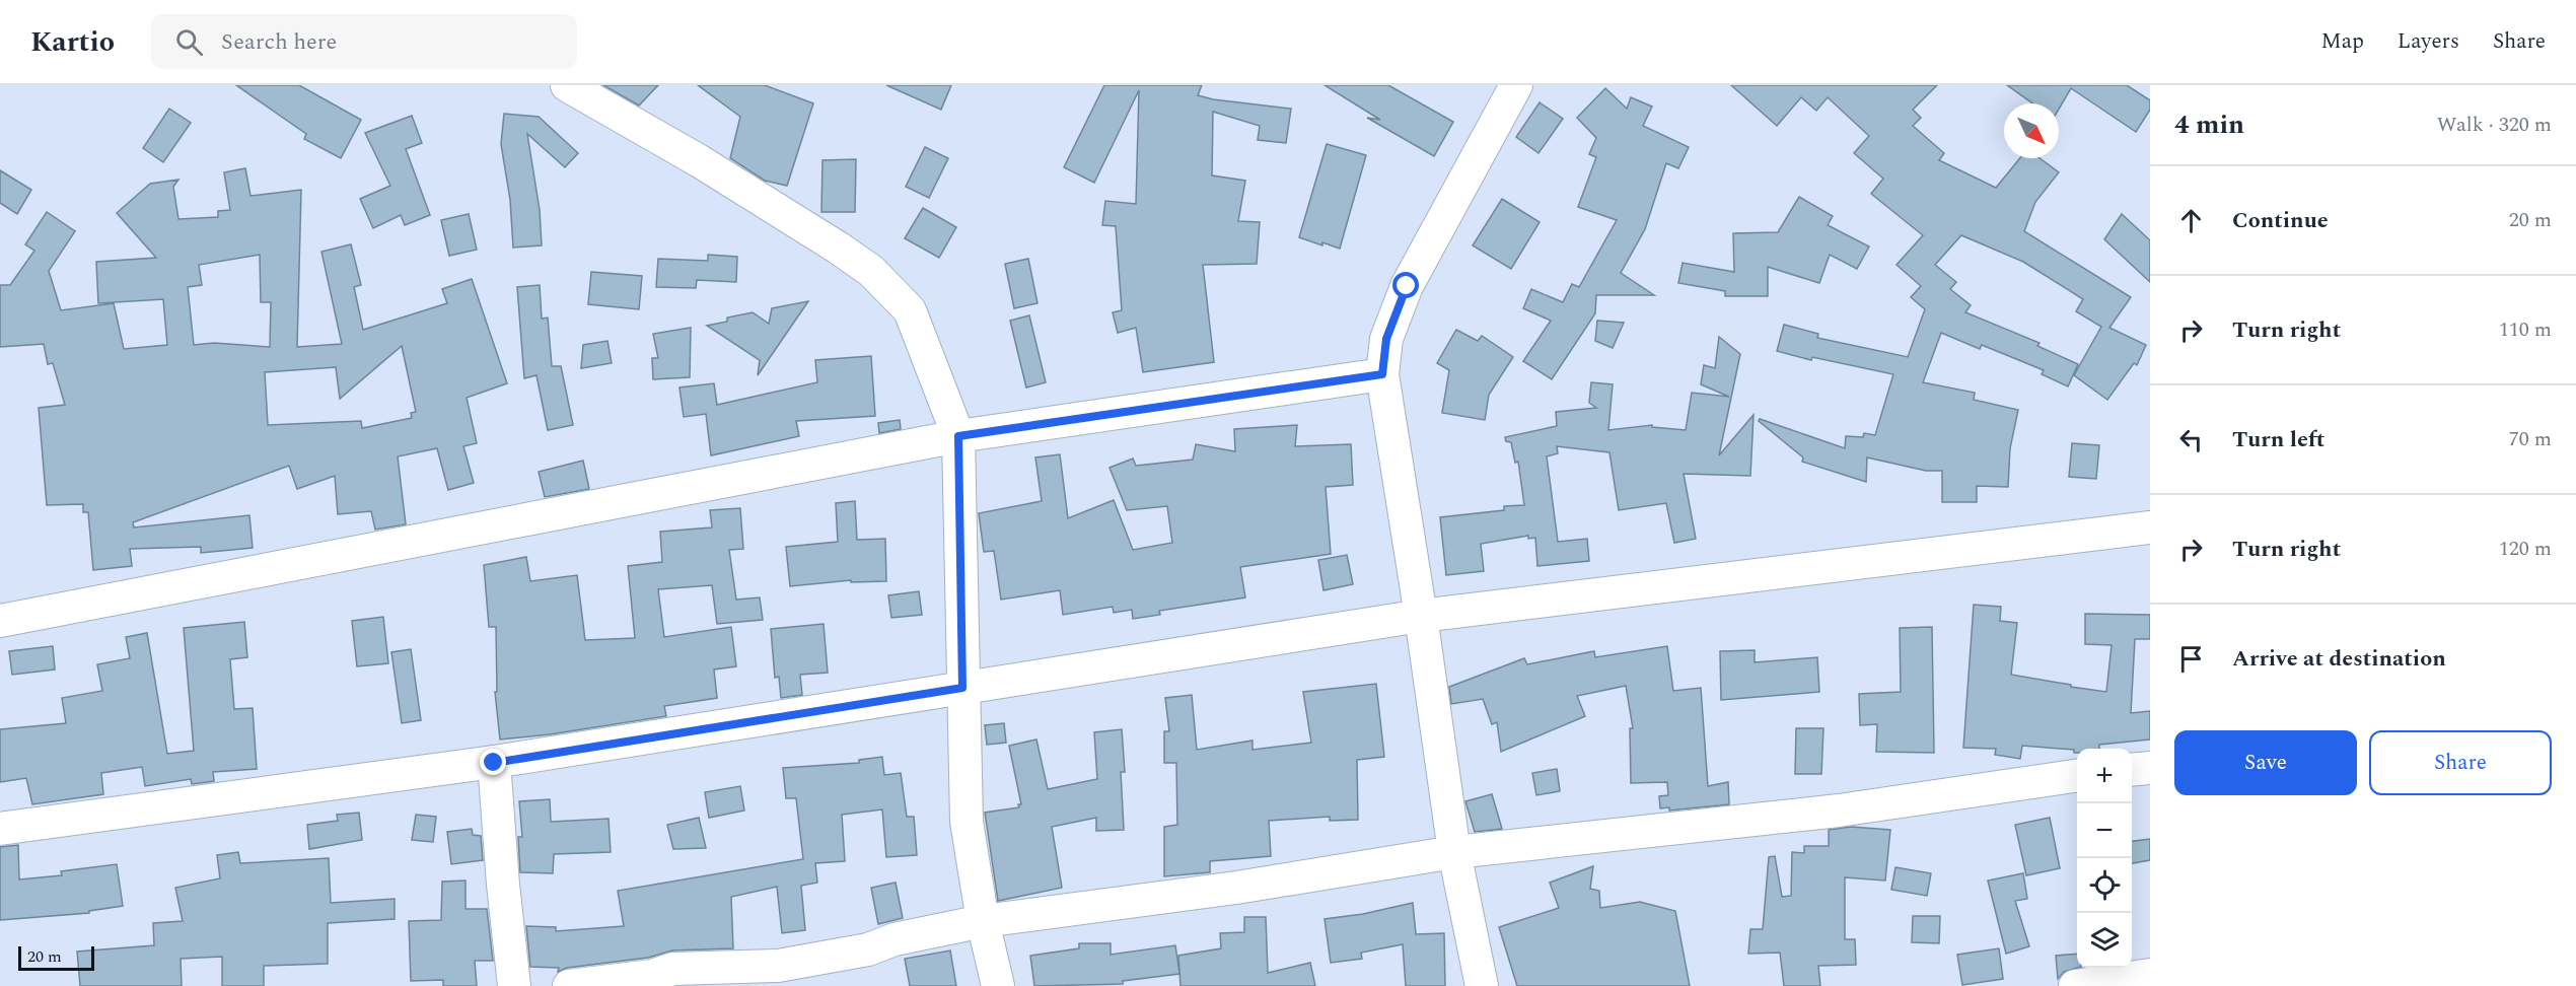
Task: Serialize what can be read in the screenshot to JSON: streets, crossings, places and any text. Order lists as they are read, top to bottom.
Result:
{
  "scale_bar": "20 m",
  "north": "bottom right",
  "page": {
    "header": "Kartio",
    "search": "Search here",
    "nav": ["Map", "Layers", "Share"],
    "heading": ["4 min", "Walk · 320 m"],
    "list": [
      ["Continue", "20 m"],
      ["Turn right", "110 m"],
      ["Turn left", "70 m"],
      ["Turn right", "120 m"],
      "Arrive at destination"
    ],
    "buttons": ["Save", "Share"],
    "map_buttons": ["+", "−"],
    "scale": "20 m"
  }
}
